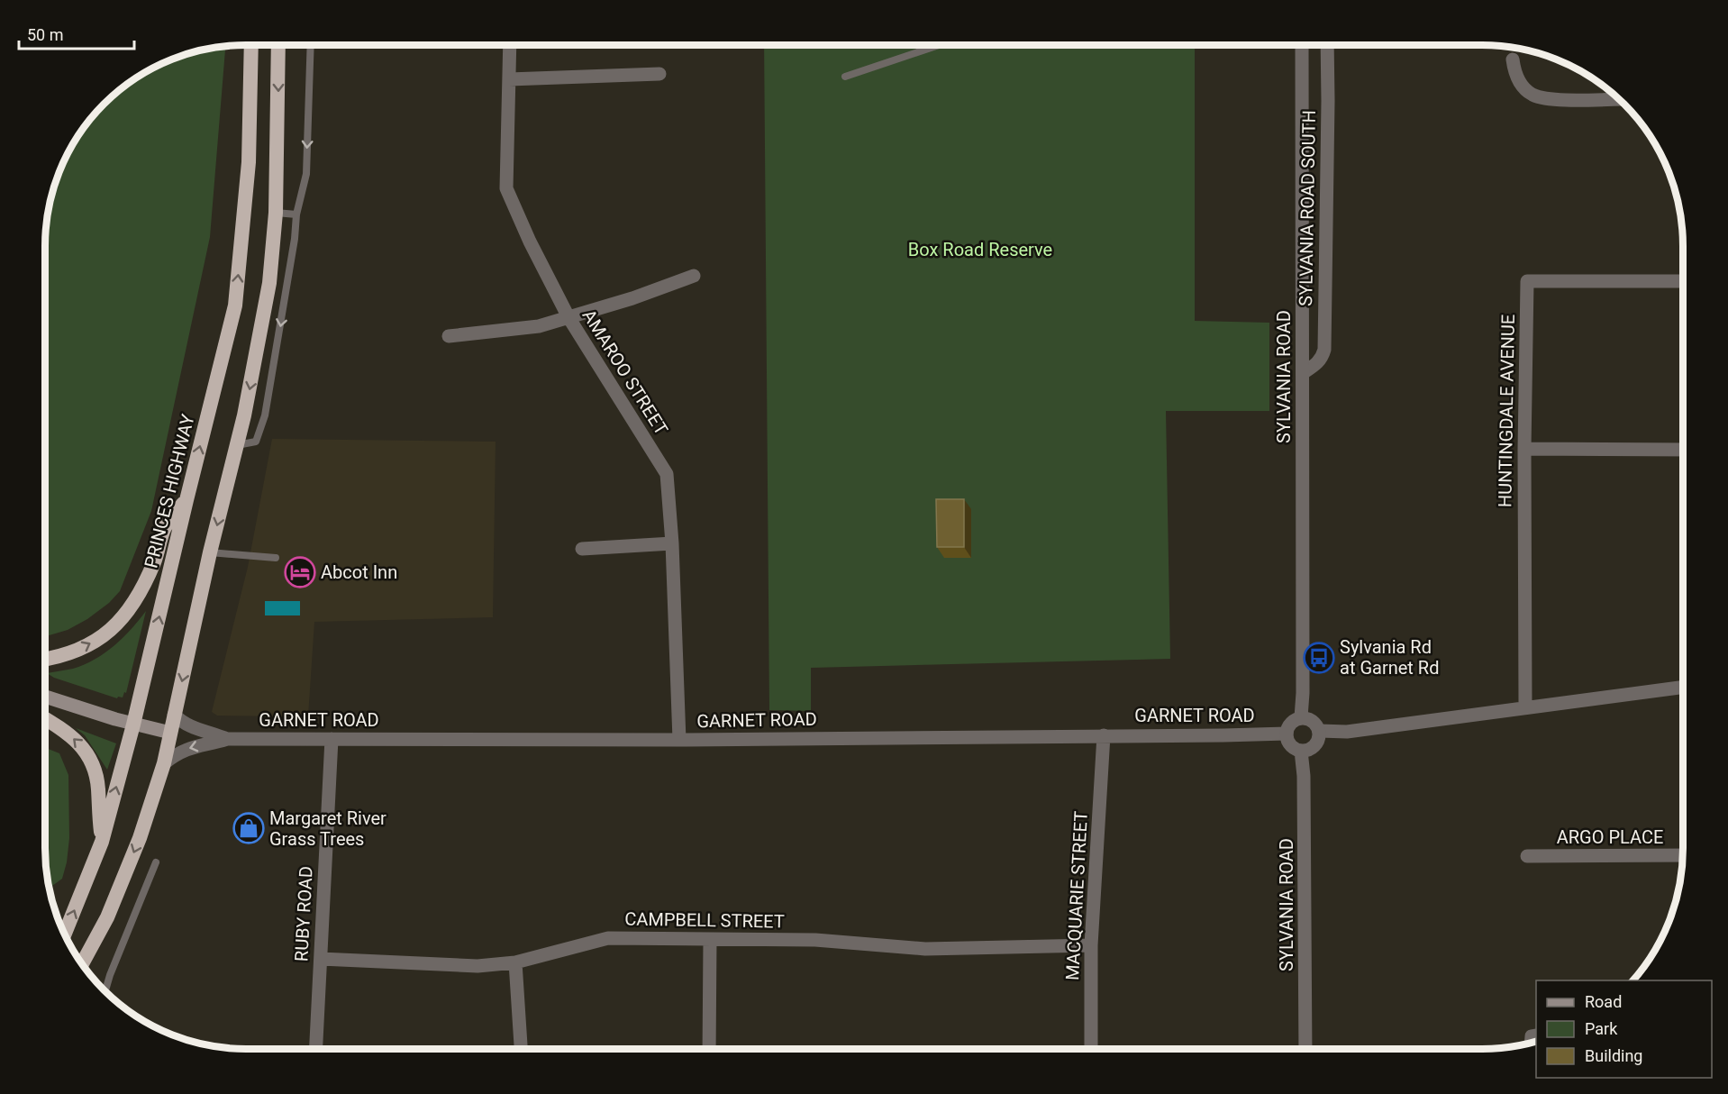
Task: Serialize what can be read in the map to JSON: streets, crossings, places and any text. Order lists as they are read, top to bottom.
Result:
{
  "streets": {
    "highway": ["PRINCES HIGHWAY"],
    "street": [
      "SYLVANIA ROAD SOUTH",
      "AMAROO STREET",
      "SYLVANIA ROAD",
      "HUNTINGDALE AVENUE",
      "GARNET ROAD",
      "ARGO PLACE",
      "MACQUARIE STREET",
      "RUBY ROAD",
      "CAMPBELL STREET"
    ]
  },
  "crossings": [
    ["SYLVANIA ROAD SOUTH", "SYLVANIA ROAD"],
    ["AMAROO STREET", "GARNET ROAD"],
    ["SYLVANIA ROAD", "GARNET ROAD"],
    ["GARNET ROAD", "MACQUARIE STREET"],
    ["GARNET ROAD", "RUBY ROAD"],
    ["MACQUARIE STREET", "CAMPBELL STREET"],
    ["RUBY ROAD", "CAMPBELL STREET"]
  ],
  "parks": ["Box Road Reserve"],
  "places": {
    "hotel": ["Abcot Inn"],
    "bus stop": ["Sylvania Rd at Garnet Rd"],
    "shop": ["Margaret River Grass Trees"]
  },
  "legend": ["Road", "Park", "Building"],
  "scale_bar": "50 m"
}
